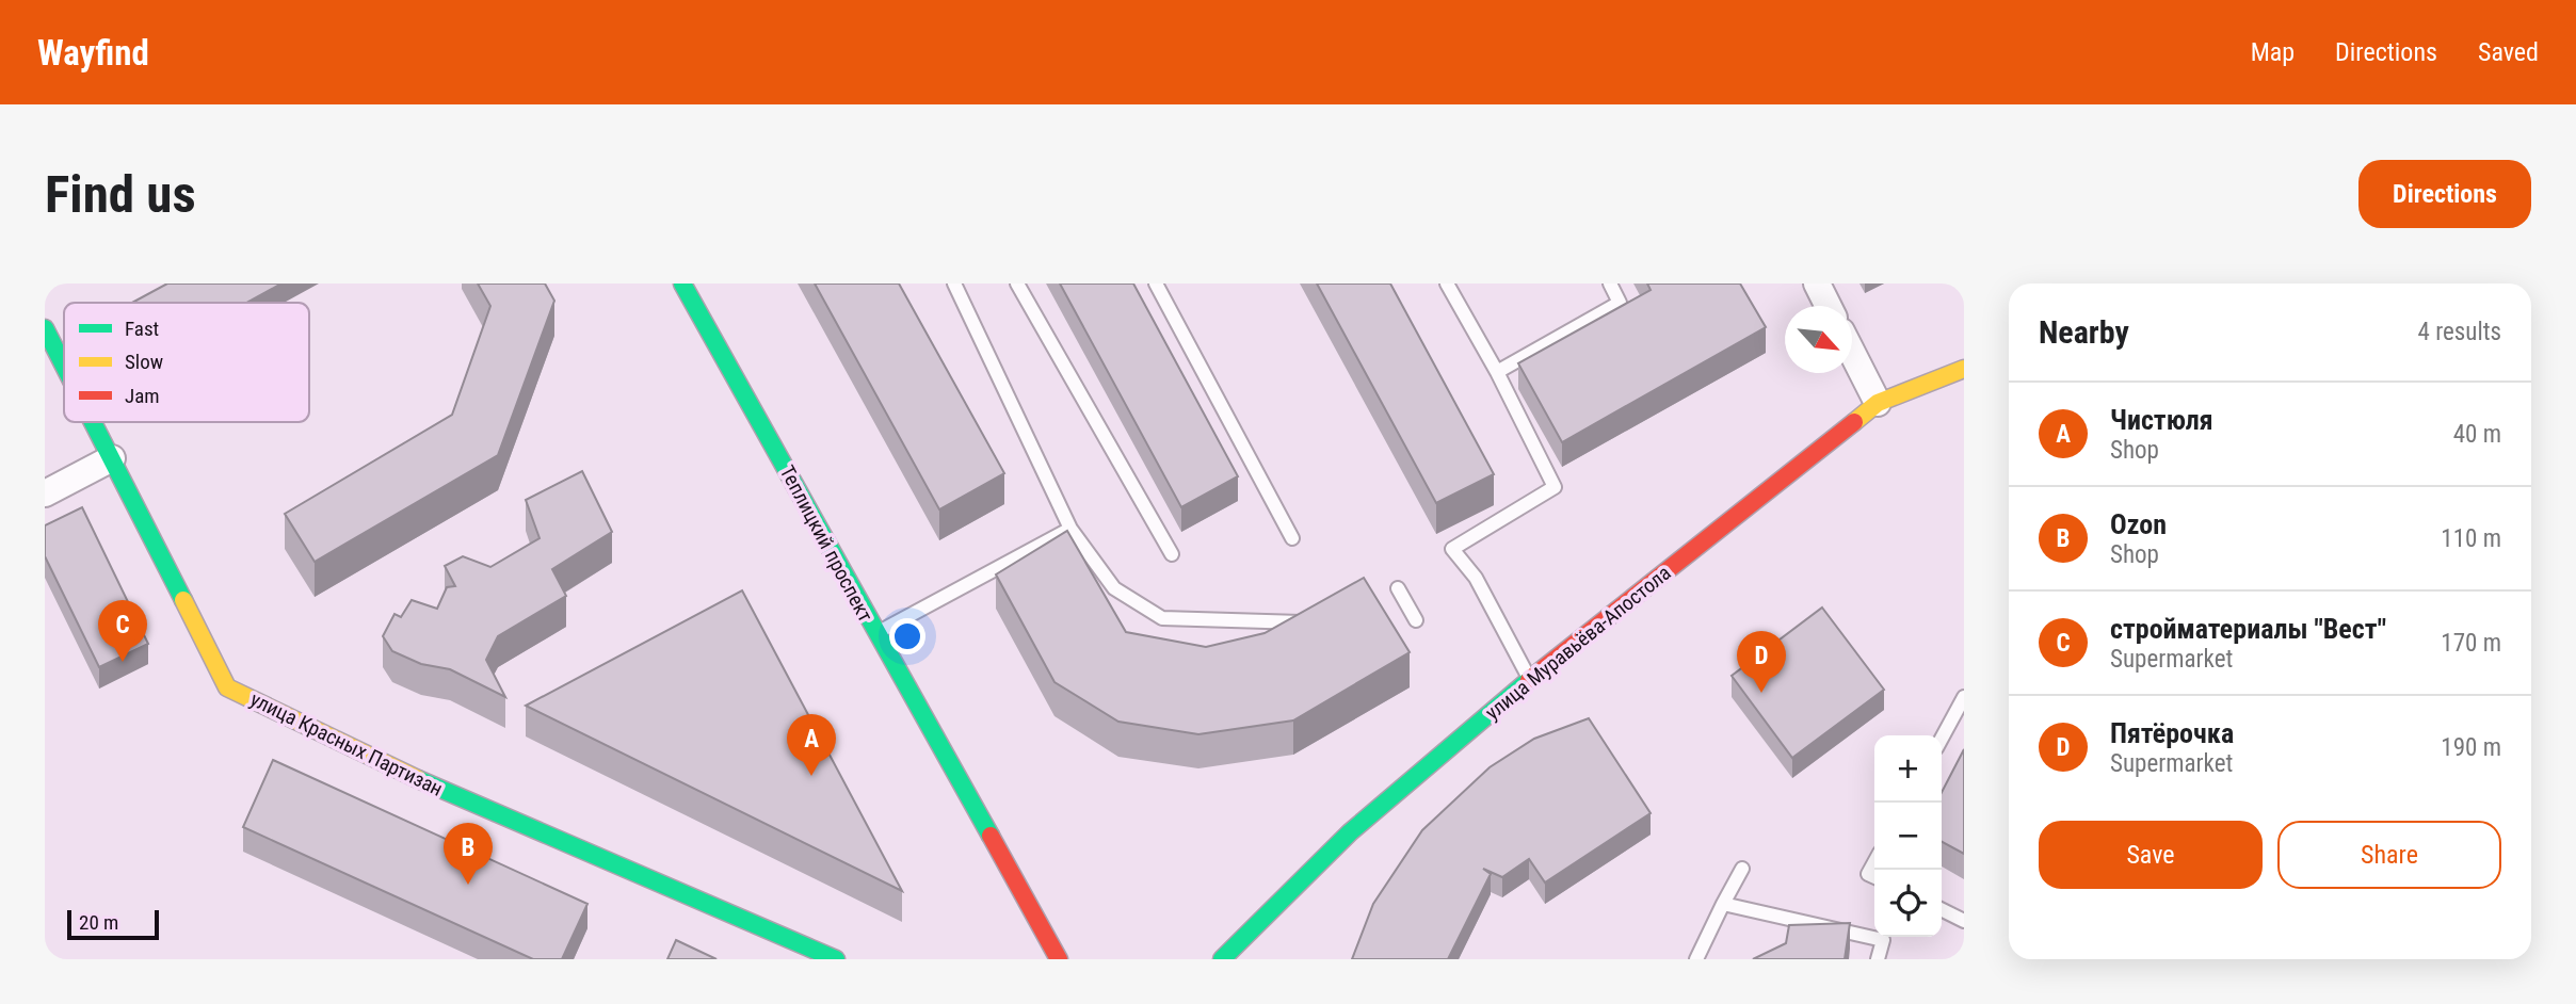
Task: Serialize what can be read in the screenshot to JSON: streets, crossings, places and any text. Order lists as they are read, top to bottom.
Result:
{
  "streets": {
    "street": ["Теплицкий проспект", "улица Муравьёва-Апостола", "улица Красных Партизан"]
  },
  "legend": ["Fast", "Slow", "Jam"],
  "scale_bar": "20 m",
  "north": "bottom right",
  "page": {
    "header": "Wayfind",
    "nav": ["Map", "Directions", "Saved"],
    "buttons": [
      "Directions",
      ["Save", "Share"]
    ],
    "title": "Find us",
    "heading": ["Nearby", "4 results"],
    "list": [
      {
        "mark": "A",
        "name": "Чистюля",
        "note": "Shop",
        "value": "40 m"
      },
      {
        "mark": "B",
        "name": "Ozon",
        "note": "Shop",
        "value": "110 m"
      },
      {
        "mark": "C",
        "name": "стройматериалы \"Вест\"",
        "note": "Supermarket",
        "value": "170 m"
      },
      {
        "mark": "D",
        "name": "Пятёрочка",
        "note": "Supermarket",
        "value": "190 m"
      }
    ],
    "pins": [
      "C",
      "D",
      "A",
      "B"
    ],
    "map_buttons": ["+", "−"],
    "scale": "20 m"
  }
}
